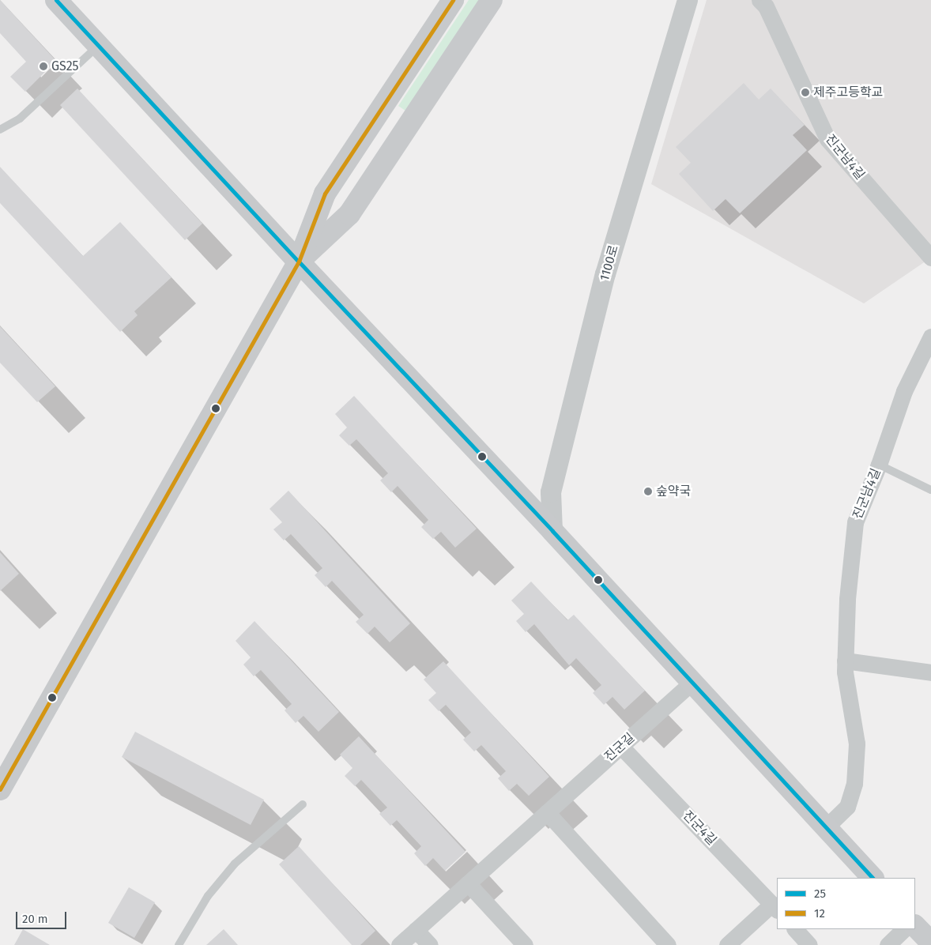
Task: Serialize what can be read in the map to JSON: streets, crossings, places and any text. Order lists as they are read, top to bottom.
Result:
{
  "streets": {
    "street": [
      "진군남4길",
      "1100로",
      "진군길",
      "진군4길"
    ]
  },
  "crossings": [
    ["진군길", "진군4길"]
  ],
  "places": ["GS25", "제주고등학교", "숲약국"],
  "lines": ["transit line 25", "transit line 12"],
  "legend": ["25", "12"],
  "scale_bar": "20 m"
}
